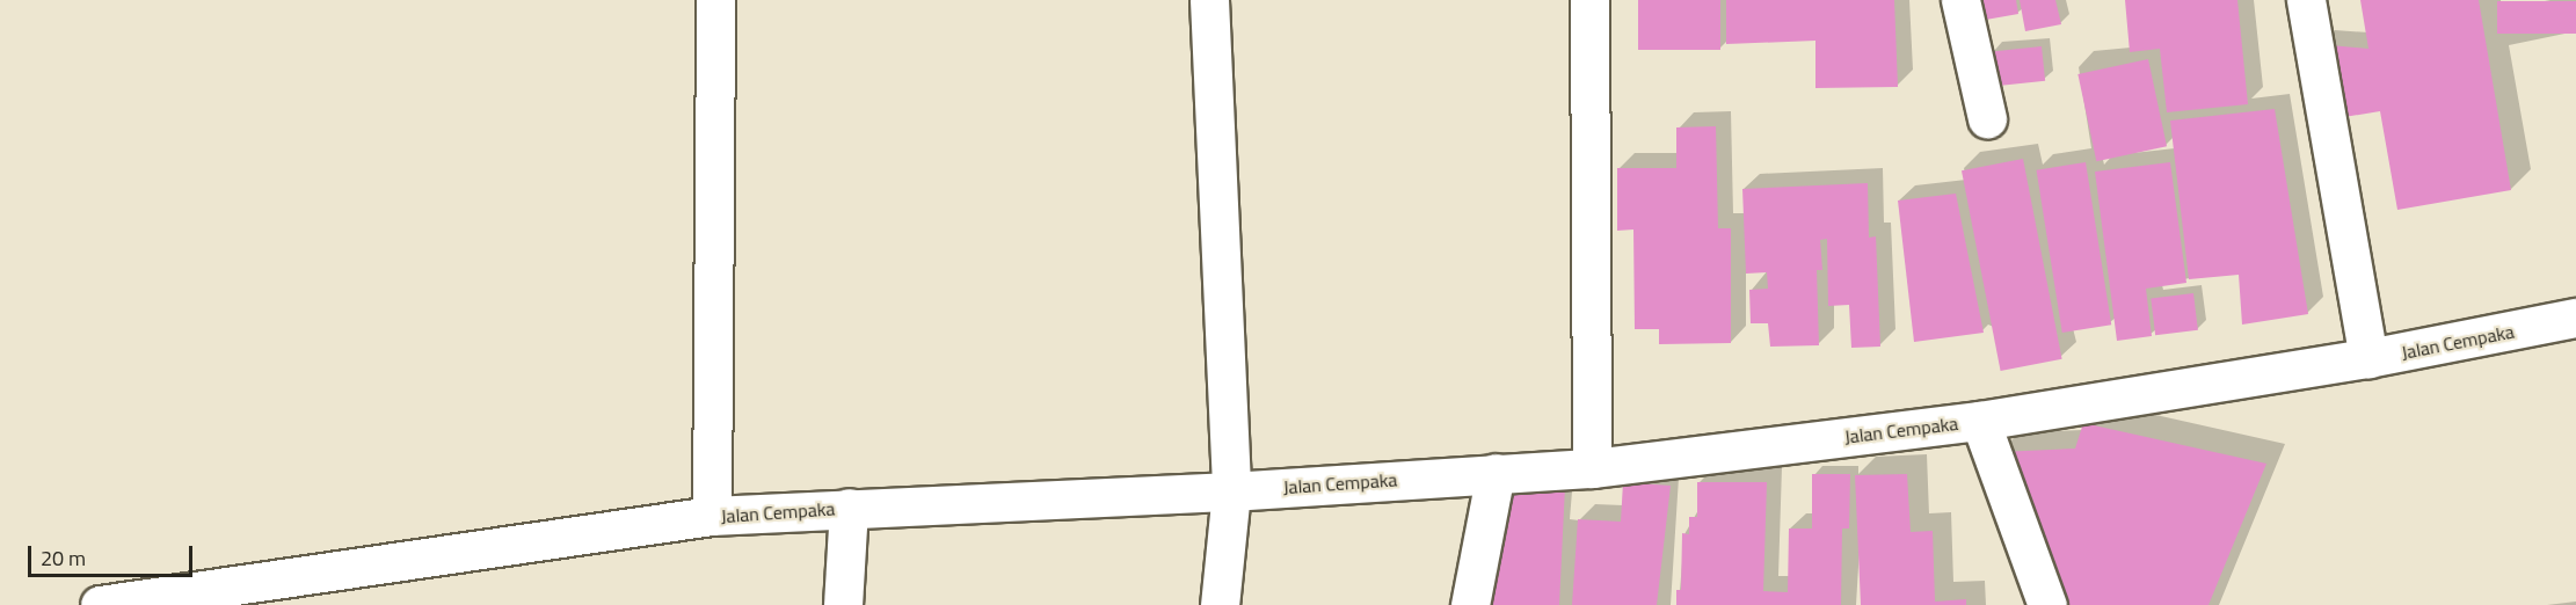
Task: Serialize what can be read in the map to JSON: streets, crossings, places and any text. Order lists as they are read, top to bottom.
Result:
{
  "streets": {
    "street": ["Jalan Cempaka"]
  },
  "scale_bar": "20 m"
}
